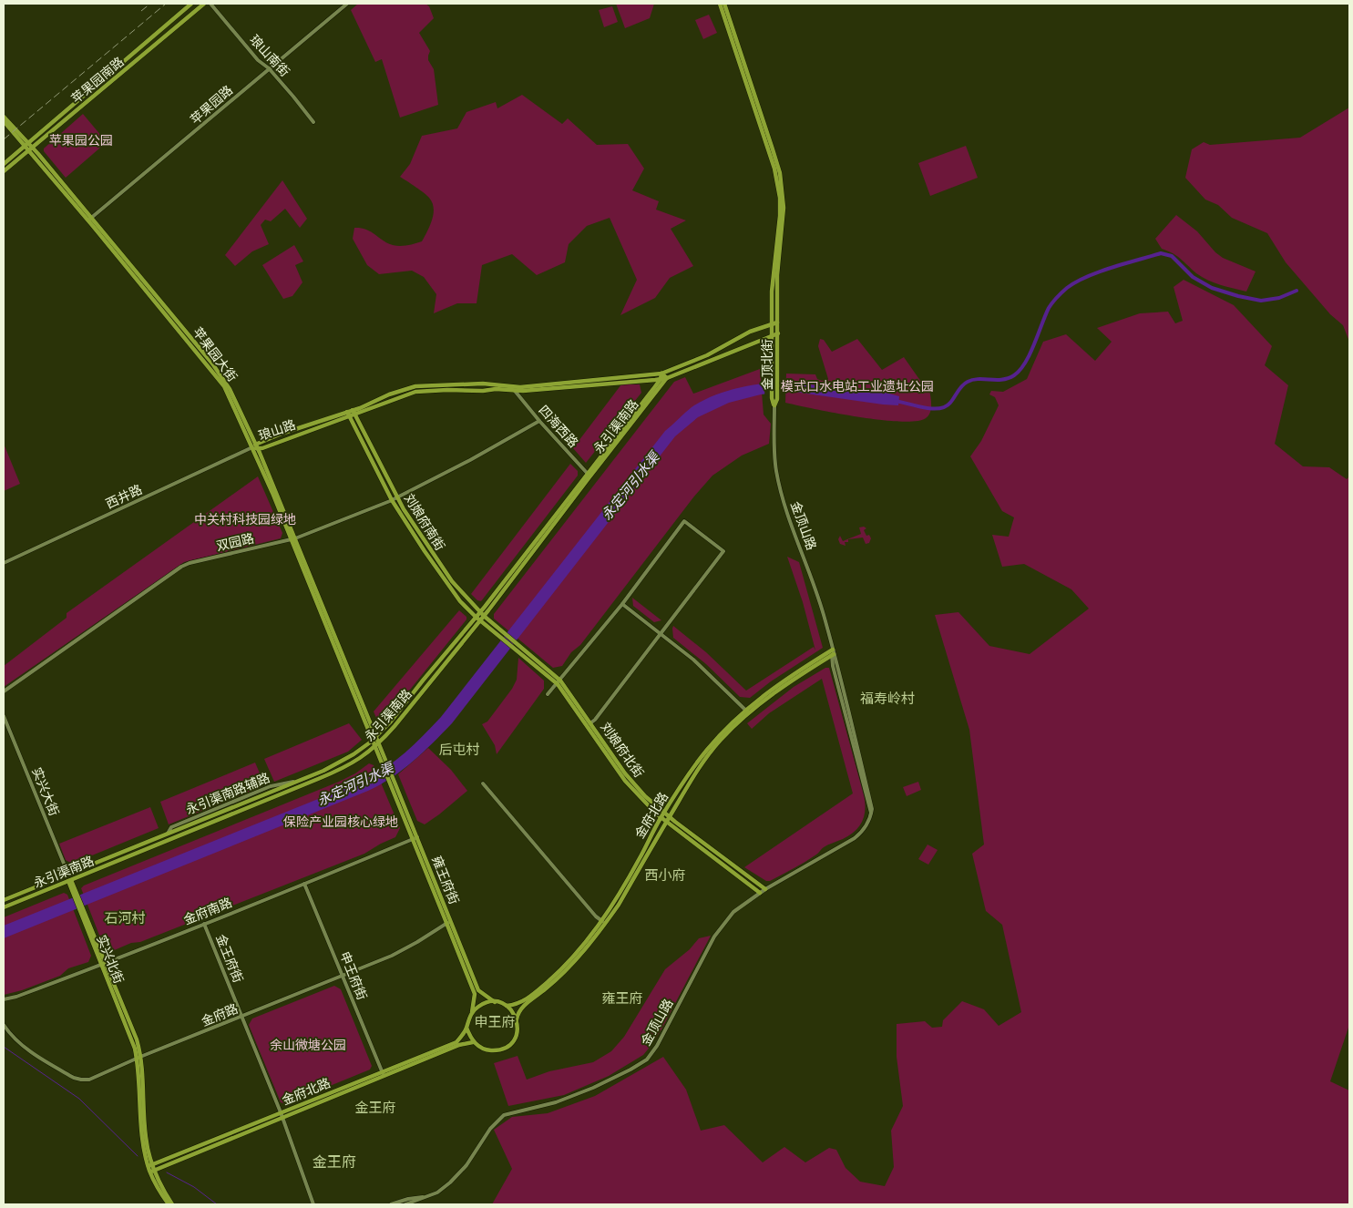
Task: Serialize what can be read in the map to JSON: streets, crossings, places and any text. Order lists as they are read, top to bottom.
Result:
{
  "streets": {
    "main road": [
      "苹果园南路",
      "苹果园大街",
      "金顶北街",
      "永引渠南路",
      "琅山路",
      "刘娘府南街",
      "刘娘府北街",
      "金府北路",
      "雍王府街",
      "实兴北街"
    ],
    "street": [
      "琅山南街",
      "苹果园路",
      "四海西路",
      "西井路",
      "金顶山路",
      "双园路",
      "实兴大街",
      "金府南路",
      "金王府街",
      "申王府街",
      "金府路"
    ]
  },
  "crossings": [
    ["琅山南街", "苹果园路"],
    ["苹果园南路", "苹果园大街"],
    ["苹果园路", "苹果园大街"],
    ["苹果园大街", "永引渠南路"],
    ["苹果园大街", "琅山路"],
    ["苹果园大街", "西井路"],
    ["苹果园大街", "双园路"],
    ["苹果园大街", "雍王府街"],
    ["金顶北街", "永引渠南路"],
    ["金顶北街", "金顶山路"],
    ["四海西路", "永引渠南路"],
    ["四海西路", "琅山路"],
    ["四海西路", "双园路"],
    ["永引渠南路", "琅山路"],
    ["永引渠南路", "刘娘府南街"],
    ["永引渠南路", "实兴大街"],
    ["永引渠南路", "实兴北街"],
    ["琅山路", "西井路"],
    ["琅山路", "刘娘府南街"],
    ["刘娘府南街", "双园路"],
    ["刘娘府南街", "刘娘府北街"],
    ["金顶山路", "刘娘府北街"],
    ["金顶山路", "金府北路"],
    ["刘娘府北街", "金府北路"],
    ["实兴大街", "实兴北街"],
    ["金府北路", "雍王府街"],
    ["金府北路", "金王府街"],
    ["金府北路", "实兴北街"],
    ["金府北路", "申王府街"],
    ["雍王府街", "金府南路"],
    ["雍王府街", "金府路"],
    ["金府南路", "金王府街"],
    ["金府南路", "实兴北街"],
    ["金府南路", "申王府街"],
    ["金王府街", "金府路"],
    ["实兴北街", "金府路"],
    ["申王府街", "金府路"]
  ],
  "districts": [
    "福寿岭村",
    "后屯村",
    "西小府",
    "石河村",
    "雍王府",
    "申王府",
    "金王府",
    "金王府"
  ],
  "water": ["永定河引水渠"],
  "parks": [
    "苹果园公园",
    "模式口水电站工业遗址公园",
    "中关村科技园绿地",
    "保险产业园核心绿地",
    "余山微塘公园"
  ]
}
